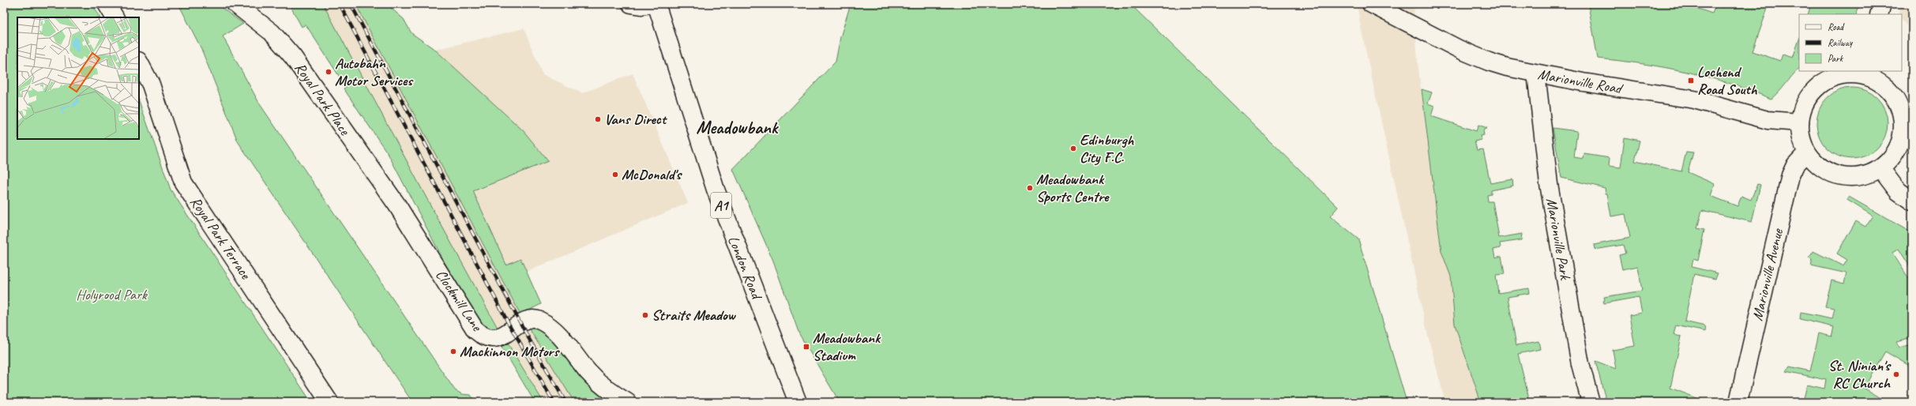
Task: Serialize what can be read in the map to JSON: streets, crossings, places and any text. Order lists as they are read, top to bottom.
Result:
{
  "streets": {
    "street": [
      "Marionville Road",
      "Royal Park Place",
      "A1",
      "Royal Park Terrace",
      "Marionville Park",
      "London Road",
      "Marionville Avenue",
      "Clockmill Lane"
    ]
  },
  "crossings": [
    ["Marionville Road", "Marionville Park"],
    ["Marionville Road", "Marionville Avenue"],
    ["Royal Park Place", "Clockmill Lane"]
  ],
  "districts": ["Meadowbank"],
  "parks": ["Holyrood Park"],
  "places": {
    "other": [
      "Autobahn Motor Services",
      "Vans Direct",
      "Edinburgh City F.C.",
      "McDonald's",
      "Meadowbank Sports Centre",
      "Straits Meadow",
      "Mackinnon Motors",
      "St. Ninian's RC Church"
    ],
    "transit": ["Lochend Road South", "Meadowbank Stadium"]
  },
  "legend": ["Road", "Railway", "Park"]
}
